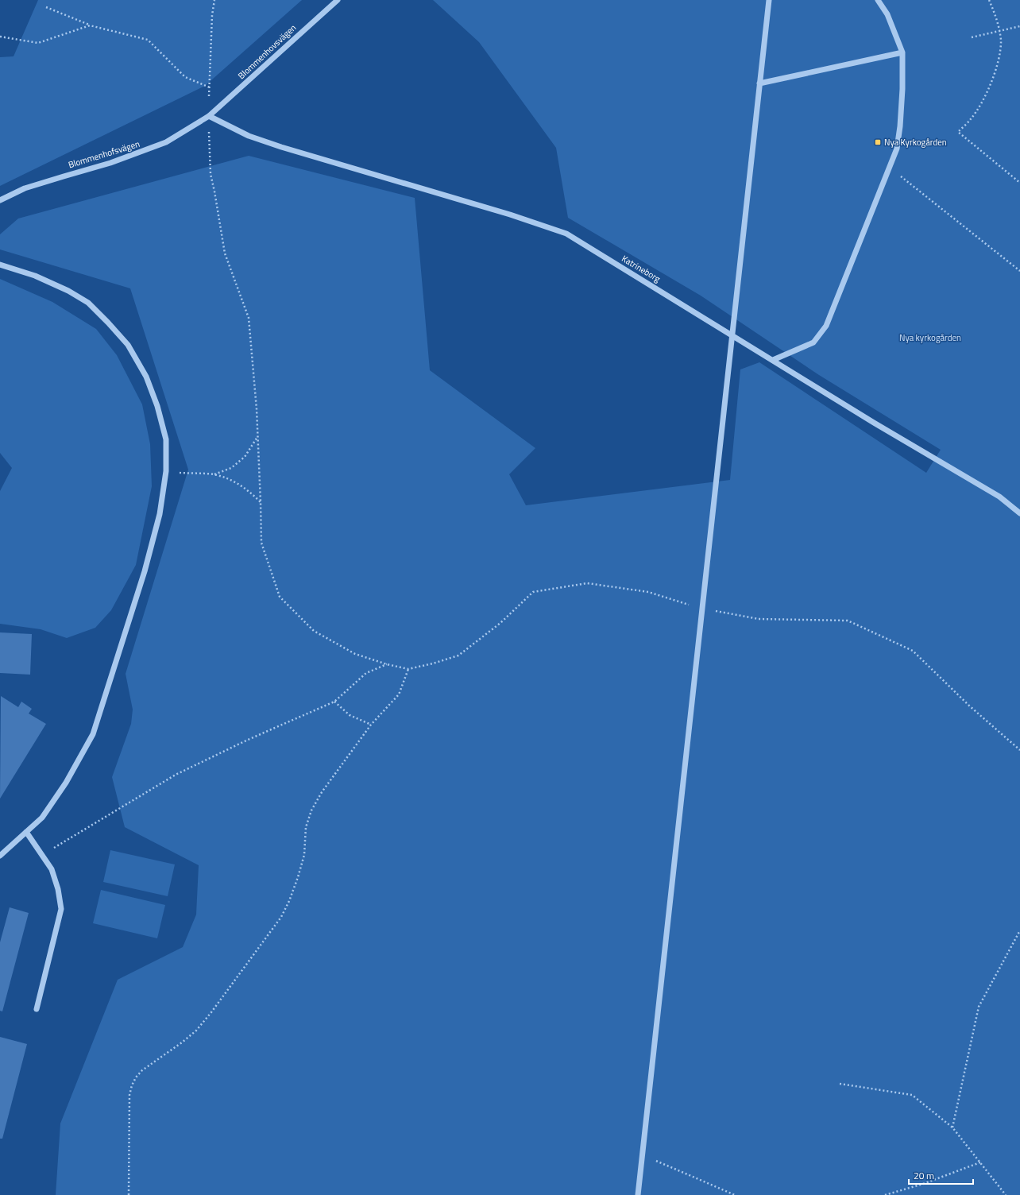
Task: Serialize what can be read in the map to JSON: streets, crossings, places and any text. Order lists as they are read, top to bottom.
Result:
{
  "streets": {
    "street": ["Blommenhovsvägen", "Blommenhofsvägen", "Katrineborg"]
  },
  "crossings": [
    ["Blommenhovsvägen", "Blommenhofsvägen"],
    ["Blommenhovsvägen", "Katrineborg"],
    ["Blommenhofsvägen", "Katrineborg"]
  ],
  "parks": ["Nya kyrkogården"],
  "places": {
    "transit": ["Nya Kyrkogården"]
  },
  "scale_bar": "20 m"
}
